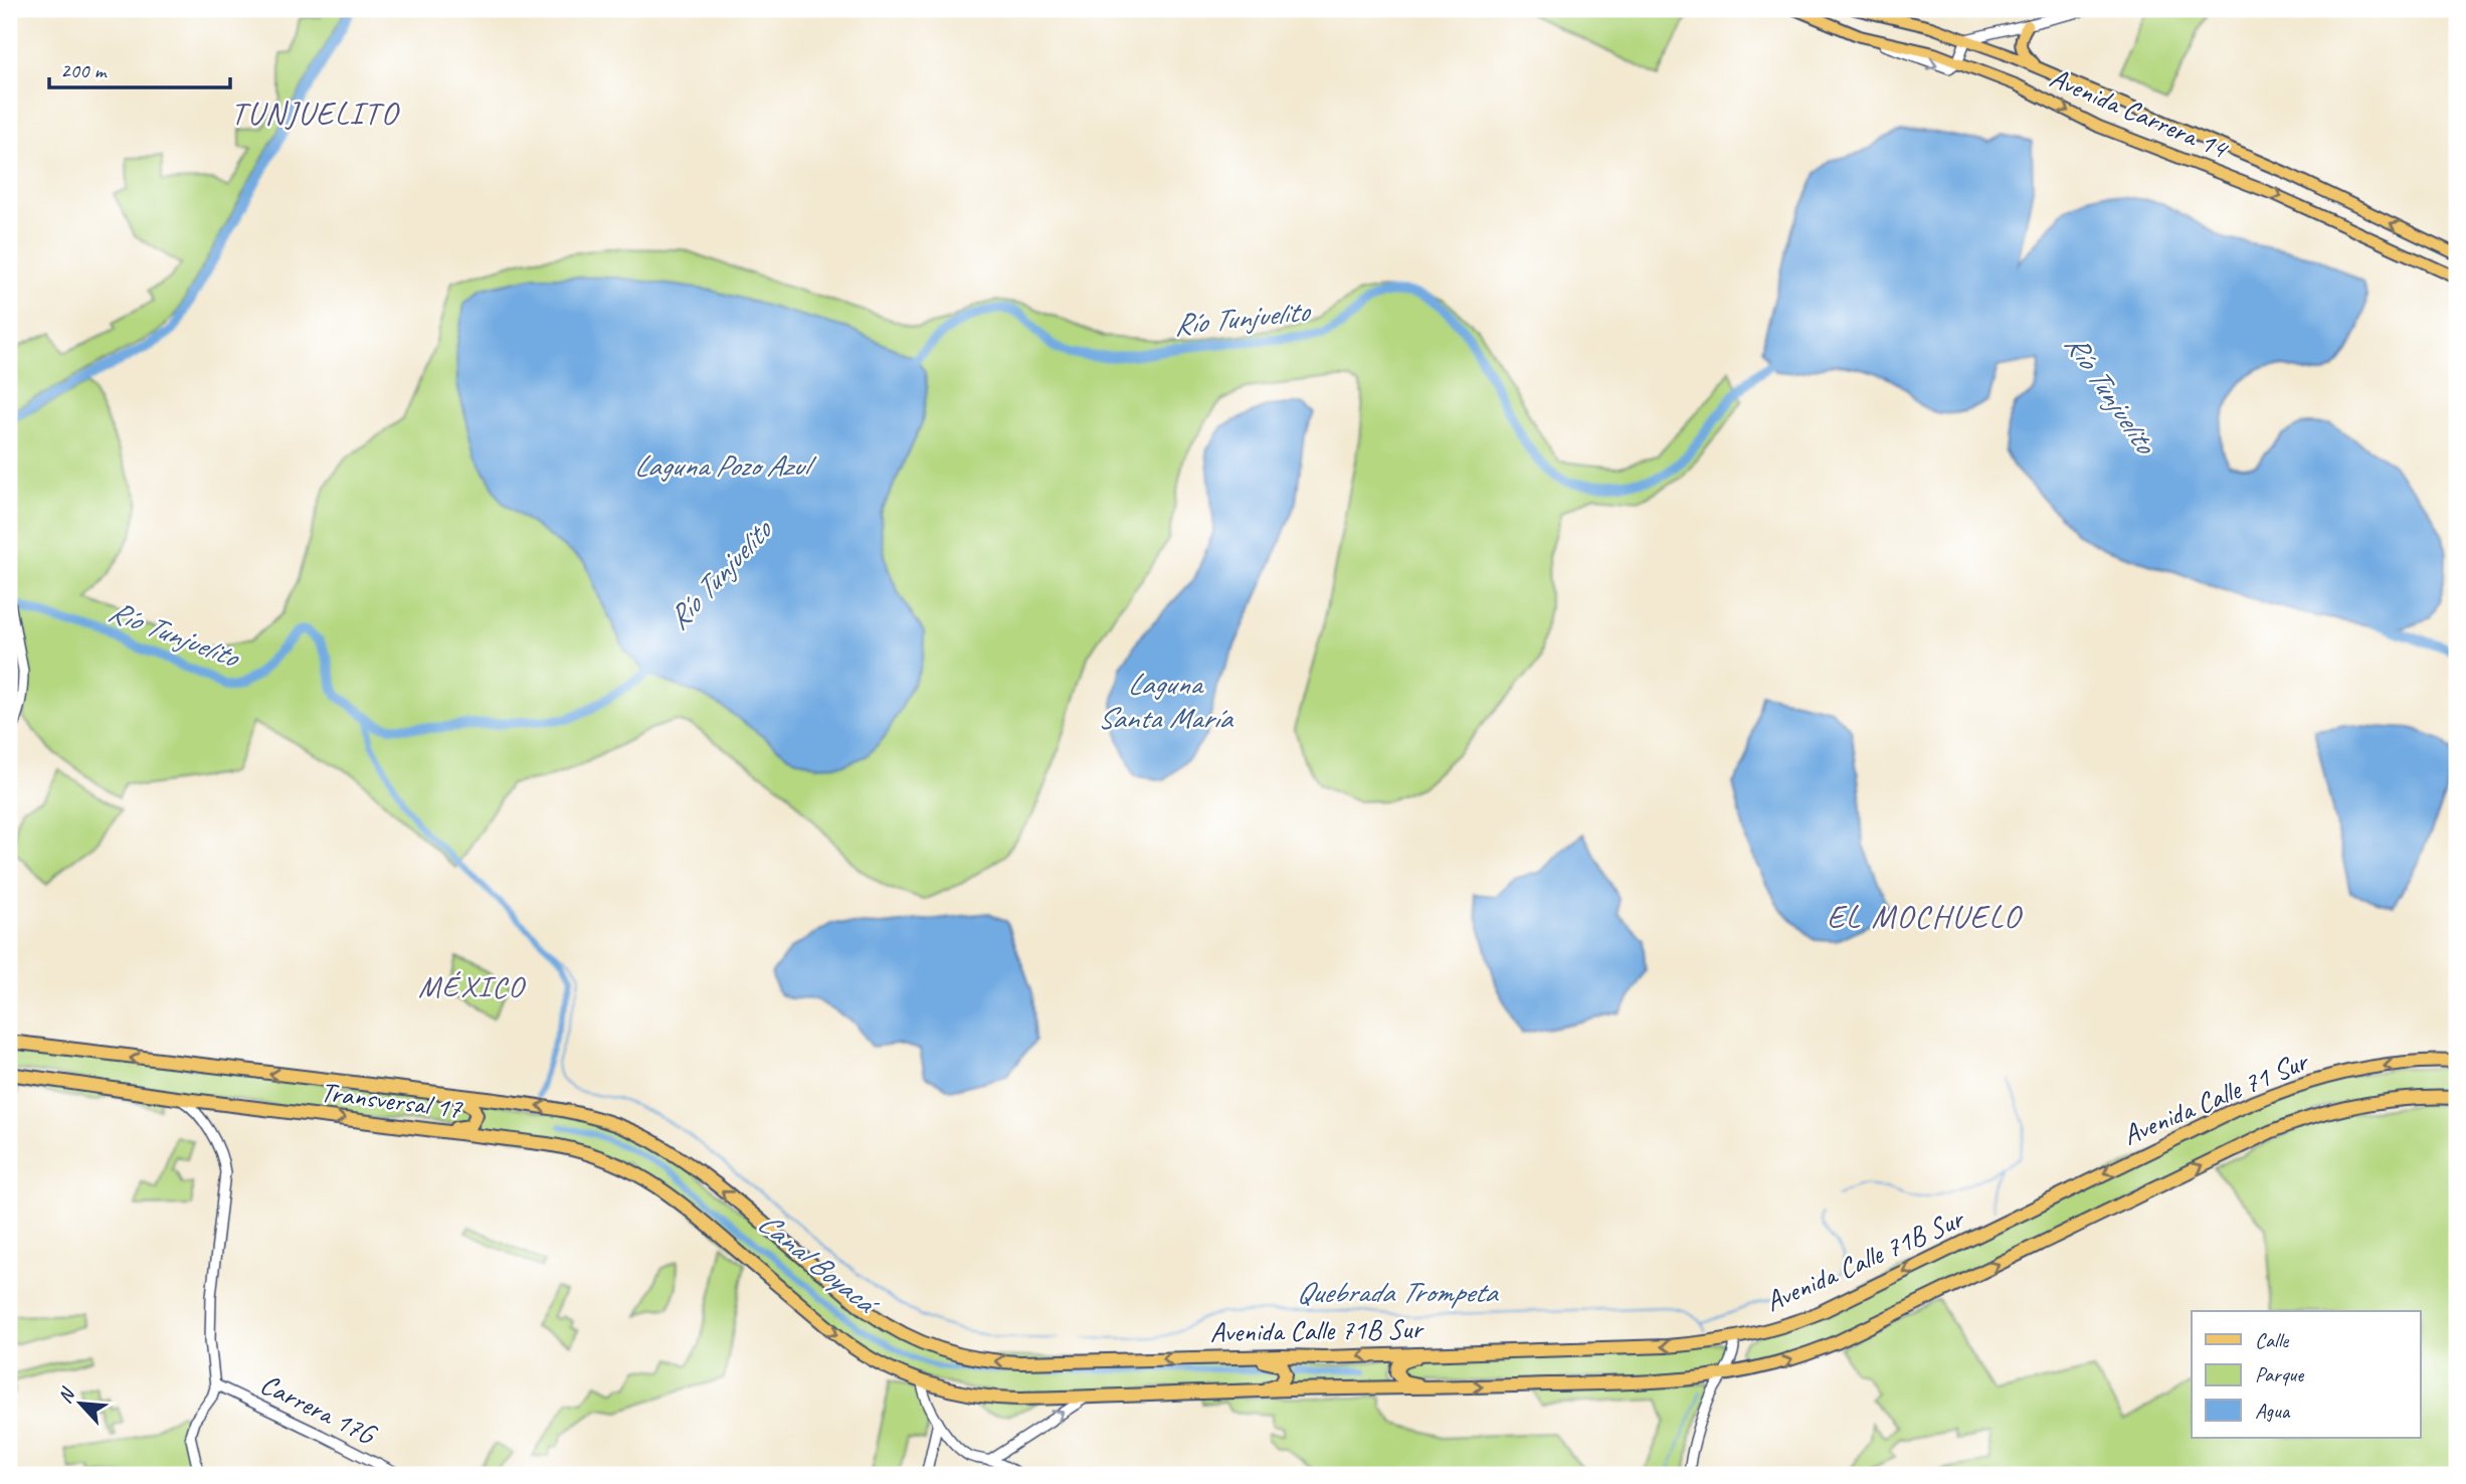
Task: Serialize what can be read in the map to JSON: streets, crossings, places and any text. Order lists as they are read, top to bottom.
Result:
{
  "streets": {
    "highway": ["Avenida Calle 71 Sur", "Transversal 17", "Avenida Calle 71B Sur"],
    "main road": ["Avenida Carrera 14"],
    "street": ["Carrera 17G"]
  },
  "crossings": [
    ["Avenida Calle 71 Sur", "Avenida Calle 71B Sur"],
    ["Transversal 17", "Avenida Calle 71B Sur"]
  ],
  "districts": ["TUNJUELITO", "EL MOCHUELO", "MÉXICO"],
  "water": [
    "Río Tunjuelito",
    "Laguna Pozo Azul",
    "Laguna Santa María",
    "Canal Boyacá",
    "Quebrada Trompeta"
  ],
  "legend": ["Calle", "Parque", "Agua"],
  "scale_bar": "200 m",
  "north": "top left"
}
